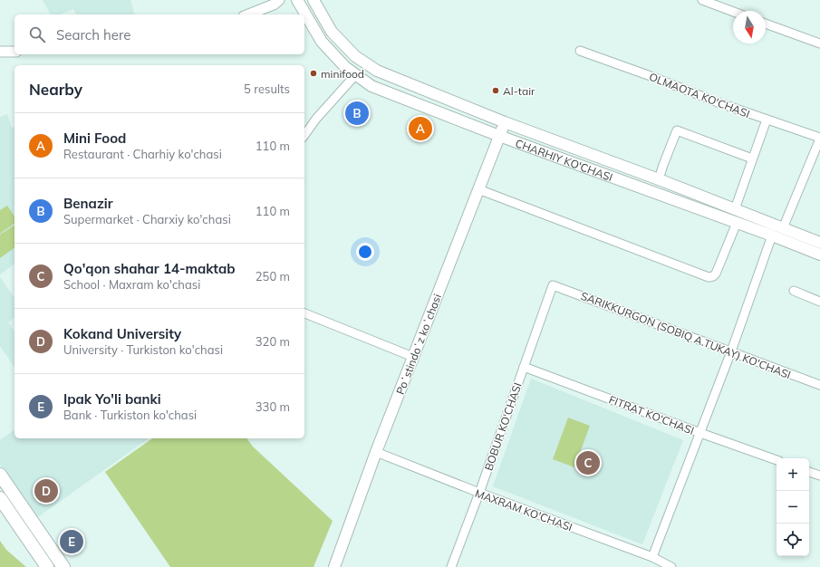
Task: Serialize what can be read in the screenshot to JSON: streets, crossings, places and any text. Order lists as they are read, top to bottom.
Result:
{
  "streets": {
    "main road": ["CHARHIY KO'CHASI", "Poʻstindoʻz koʻchasi"],
    "street": [
      "OLMAOTA KO'CHASI",
      "SARIKKURGON (SOBIQ A.TUKAY) KO'CHASI",
      "FITRAT KO'CHASI",
      "BOBUR KO'CHASI",
      "MAXRAM KO'CHASI"
    ]
  },
  "crossings": [
    ["CHARHIY KO'CHASI", "Poʻstindoʻz koʻchasi"],
    ["SARIKKURGON (SOBIQ A.TUKAY) KO'CHASI", "BOBUR KO'CHASI"],
    ["Poʻstindoʻz koʻchasi", "MAXRAM KO'CHASI"],
    ["FITRAT KO'CHASI", "BOBUR KO'CHASI"],
    ["BOBUR KO'CHASI", "MAXRAM KO'CHASI"]
  ],
  "places": ["minifood", "Al-tair"],
  "north": "bottom",
  "page": {
    "search": "Search here",
    "heading": ["Nearby", "5 results"],
    "pins": [
      "B",
      "A",
      "C",
      "D",
      "E"
    ],
    "list": [
      {
        "mark": "A",
        "name": "Mini Food",
        "note": "Restaurant · Charhiy ko'chasi",
        "value": "110 m"
      },
      {
        "mark": "B",
        "name": "Benazir",
        "note": "Supermarket · Charxiy ko'chasi",
        "value": "110 m"
      },
      {
        "mark": "C",
        "name": "Qo'qon shahar 14-maktab",
        "note": "School · Maxram ko'chasi",
        "value": "250 m"
      },
      {
        "mark": "D",
        "name": "Kokand University",
        "note": "University · Turkiston ko'chasi",
        "value": "320 m"
      },
      {
        "mark": "E",
        "name": "Ipak Yo'li banki",
        "note": "Bank · Turkiston ko'chasi",
        "value": "330 m"
      }
    ],
    "map_buttons": ["+", "−"]
  }
}
